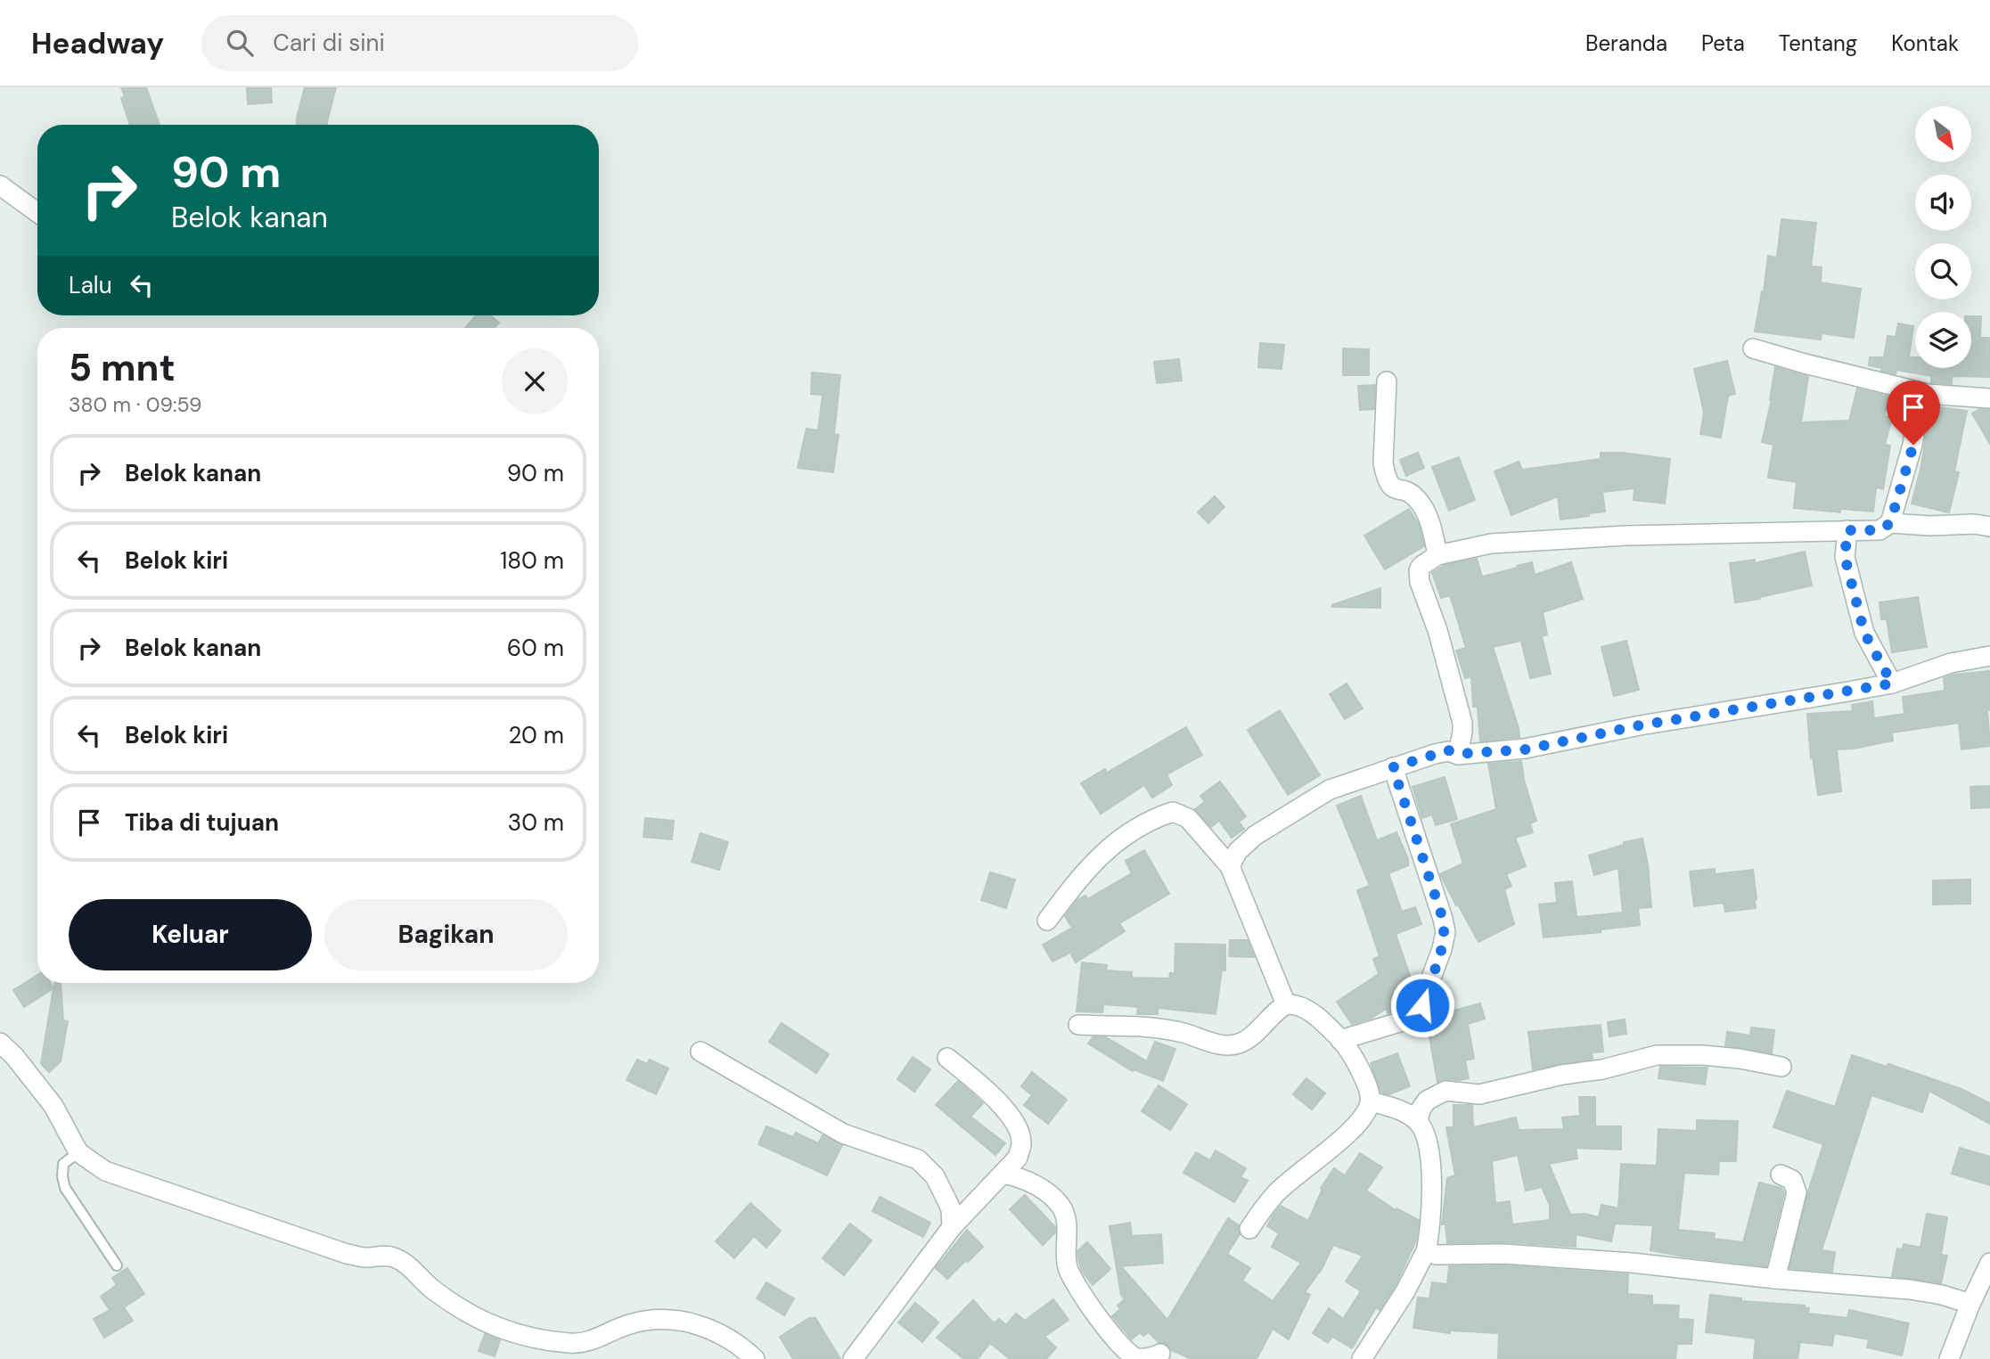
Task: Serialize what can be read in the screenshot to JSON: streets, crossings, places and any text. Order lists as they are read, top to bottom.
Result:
{
  "north": "bottom right",
  "page": {
    "header": "Headway",
    "search": "Cari di sini",
    "nav": [
      "Beranda",
      "Peta",
      "Tentang",
      "Kontak"
    ],
    "turn": ["90 m", "Belok kanan"],
    "then": "Lalu",
    "heading": ["5 mnt", "380 m · 09:59"],
    "list": [
      {
        "name": "Belok kanan",
        "value": "90 m"
      },
      {
        "name": "Belok kiri",
        "value": "180 m"
      },
      {
        "name": "Belok kanan",
        "value": "60 m"
      },
      {
        "name": "Belok kiri",
        "value": "20 m"
      },
      {
        "name": "Tiba di tujuan",
        "value": "30 m"
      }
    ],
    "buttons": ["Keluar", "Bagikan"]
  }
}
